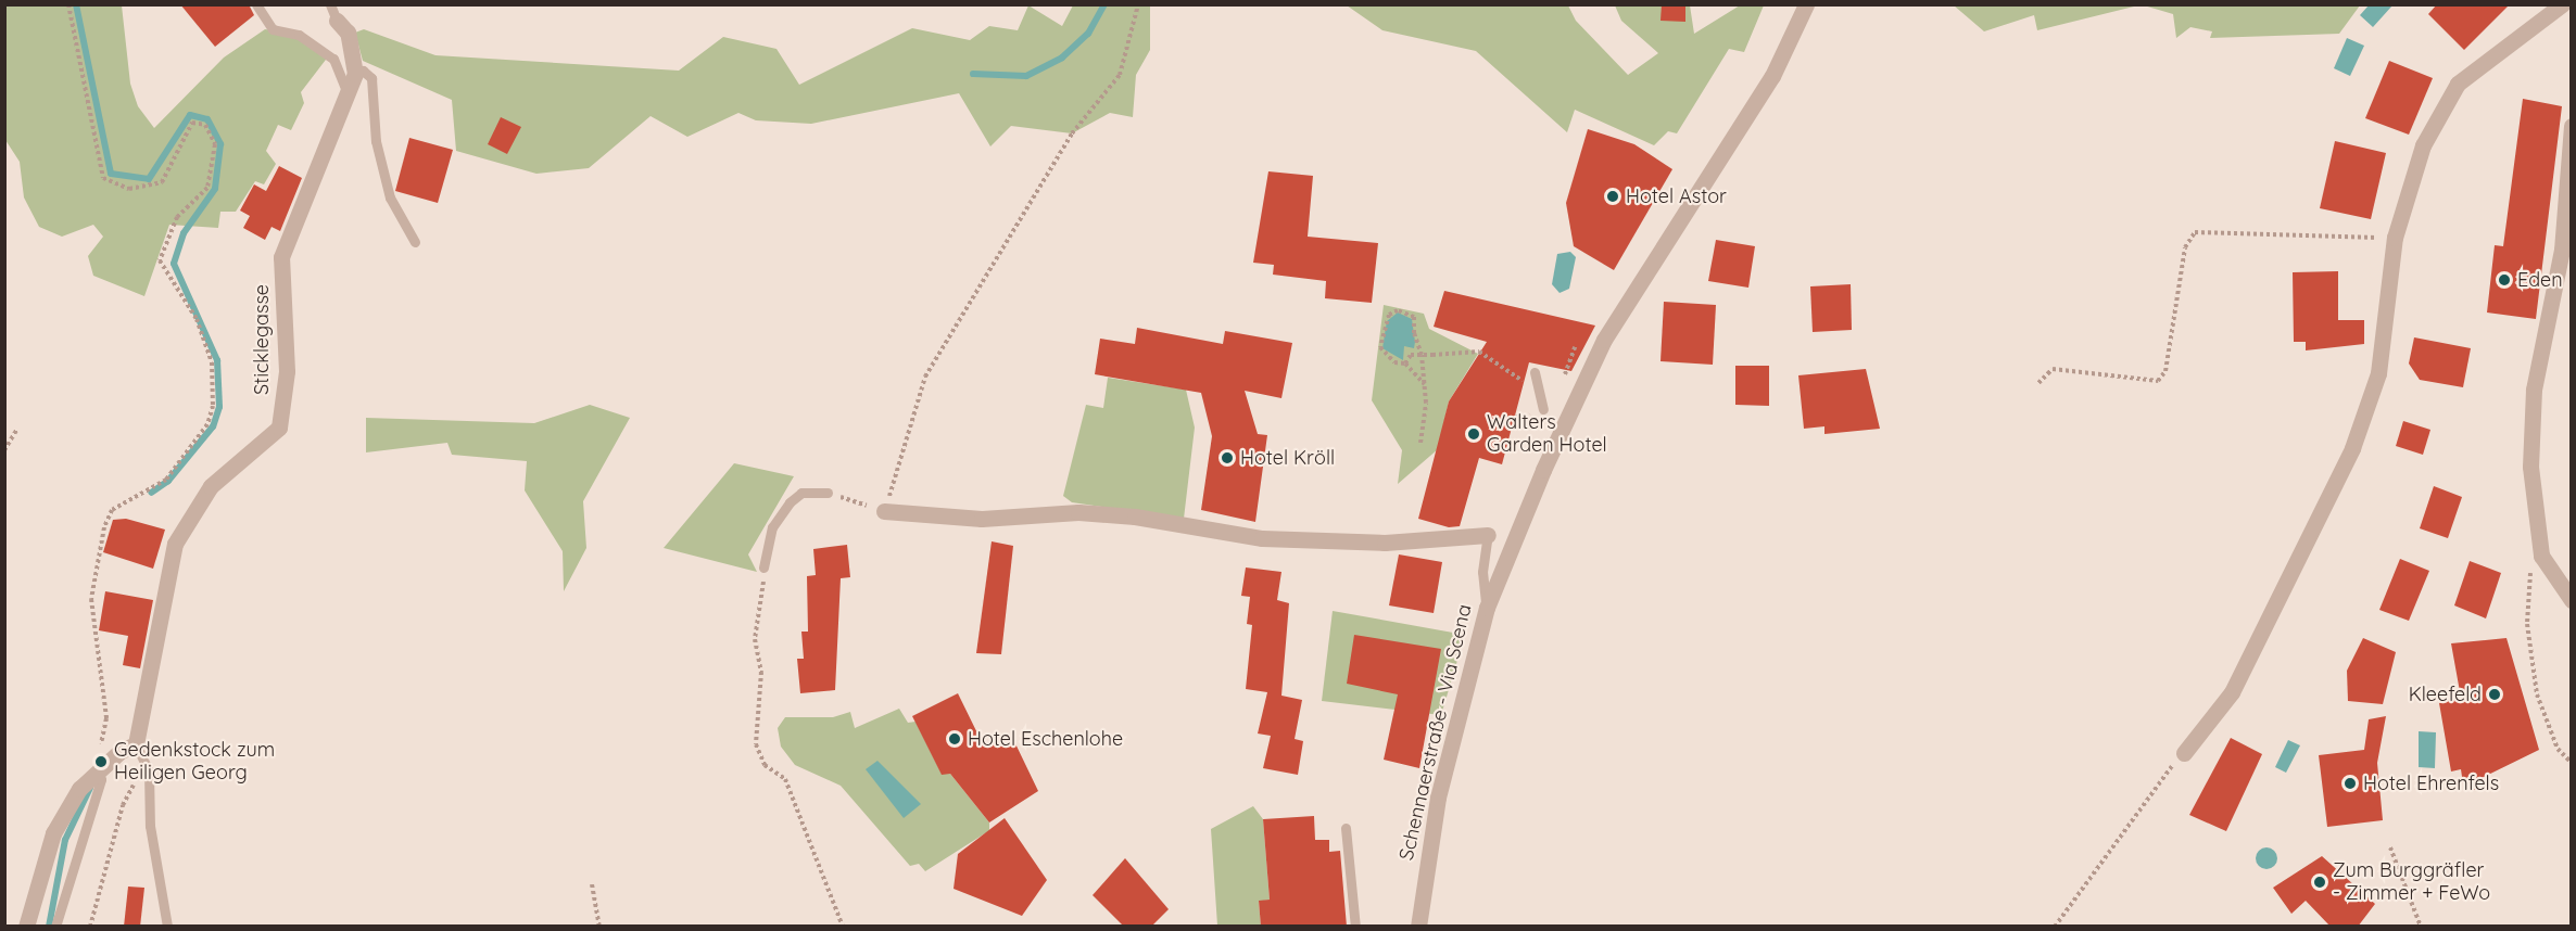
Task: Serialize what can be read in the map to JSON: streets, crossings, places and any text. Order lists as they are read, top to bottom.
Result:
{
  "streets": {
    "street": ["Sticklegasse", "Schennaerstraße - Via Scena"]
  },
  "places": [
    "Hotel Astor",
    "Eden",
    "Walters Garden Hotel",
    "Hotel Kröll",
    "Kleefeld",
    "Hotel Eschenlohe",
    "Gedenkstock zum Heiligen Georg",
    "Hotel Ehrenfels",
    "Zum Burggräfler - Zimmer + FeWo"
  ]
}
